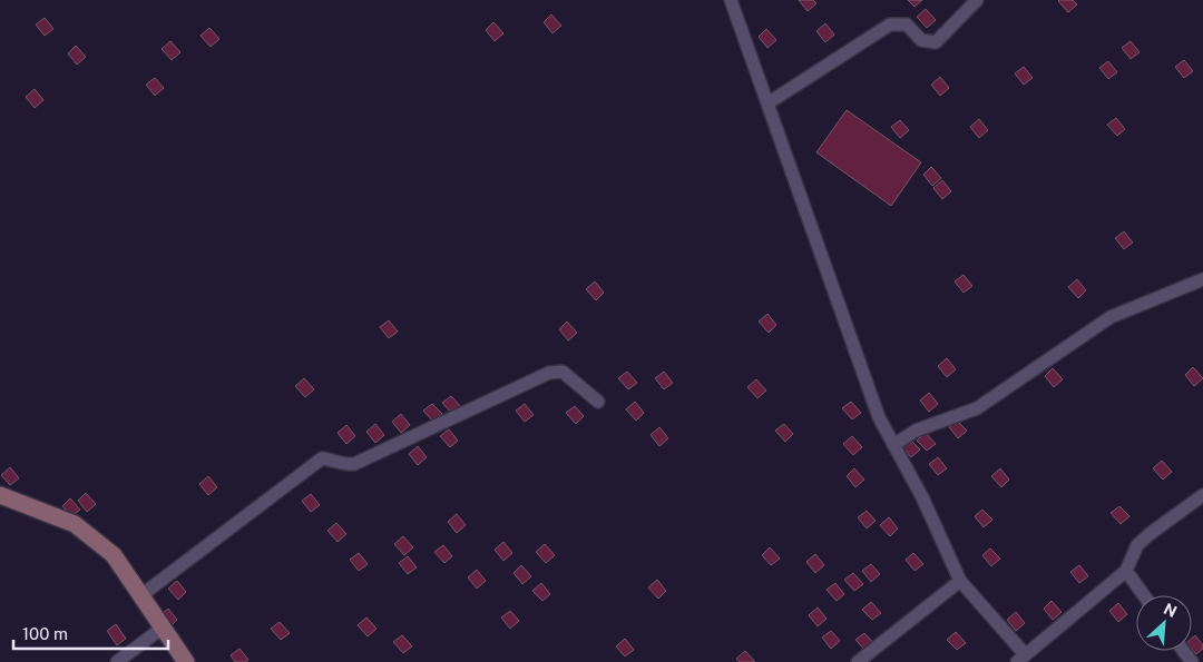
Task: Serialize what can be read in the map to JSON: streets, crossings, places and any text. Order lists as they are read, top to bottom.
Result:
{
  "scale_bar": "100 m",
  "north": "top right"
}
